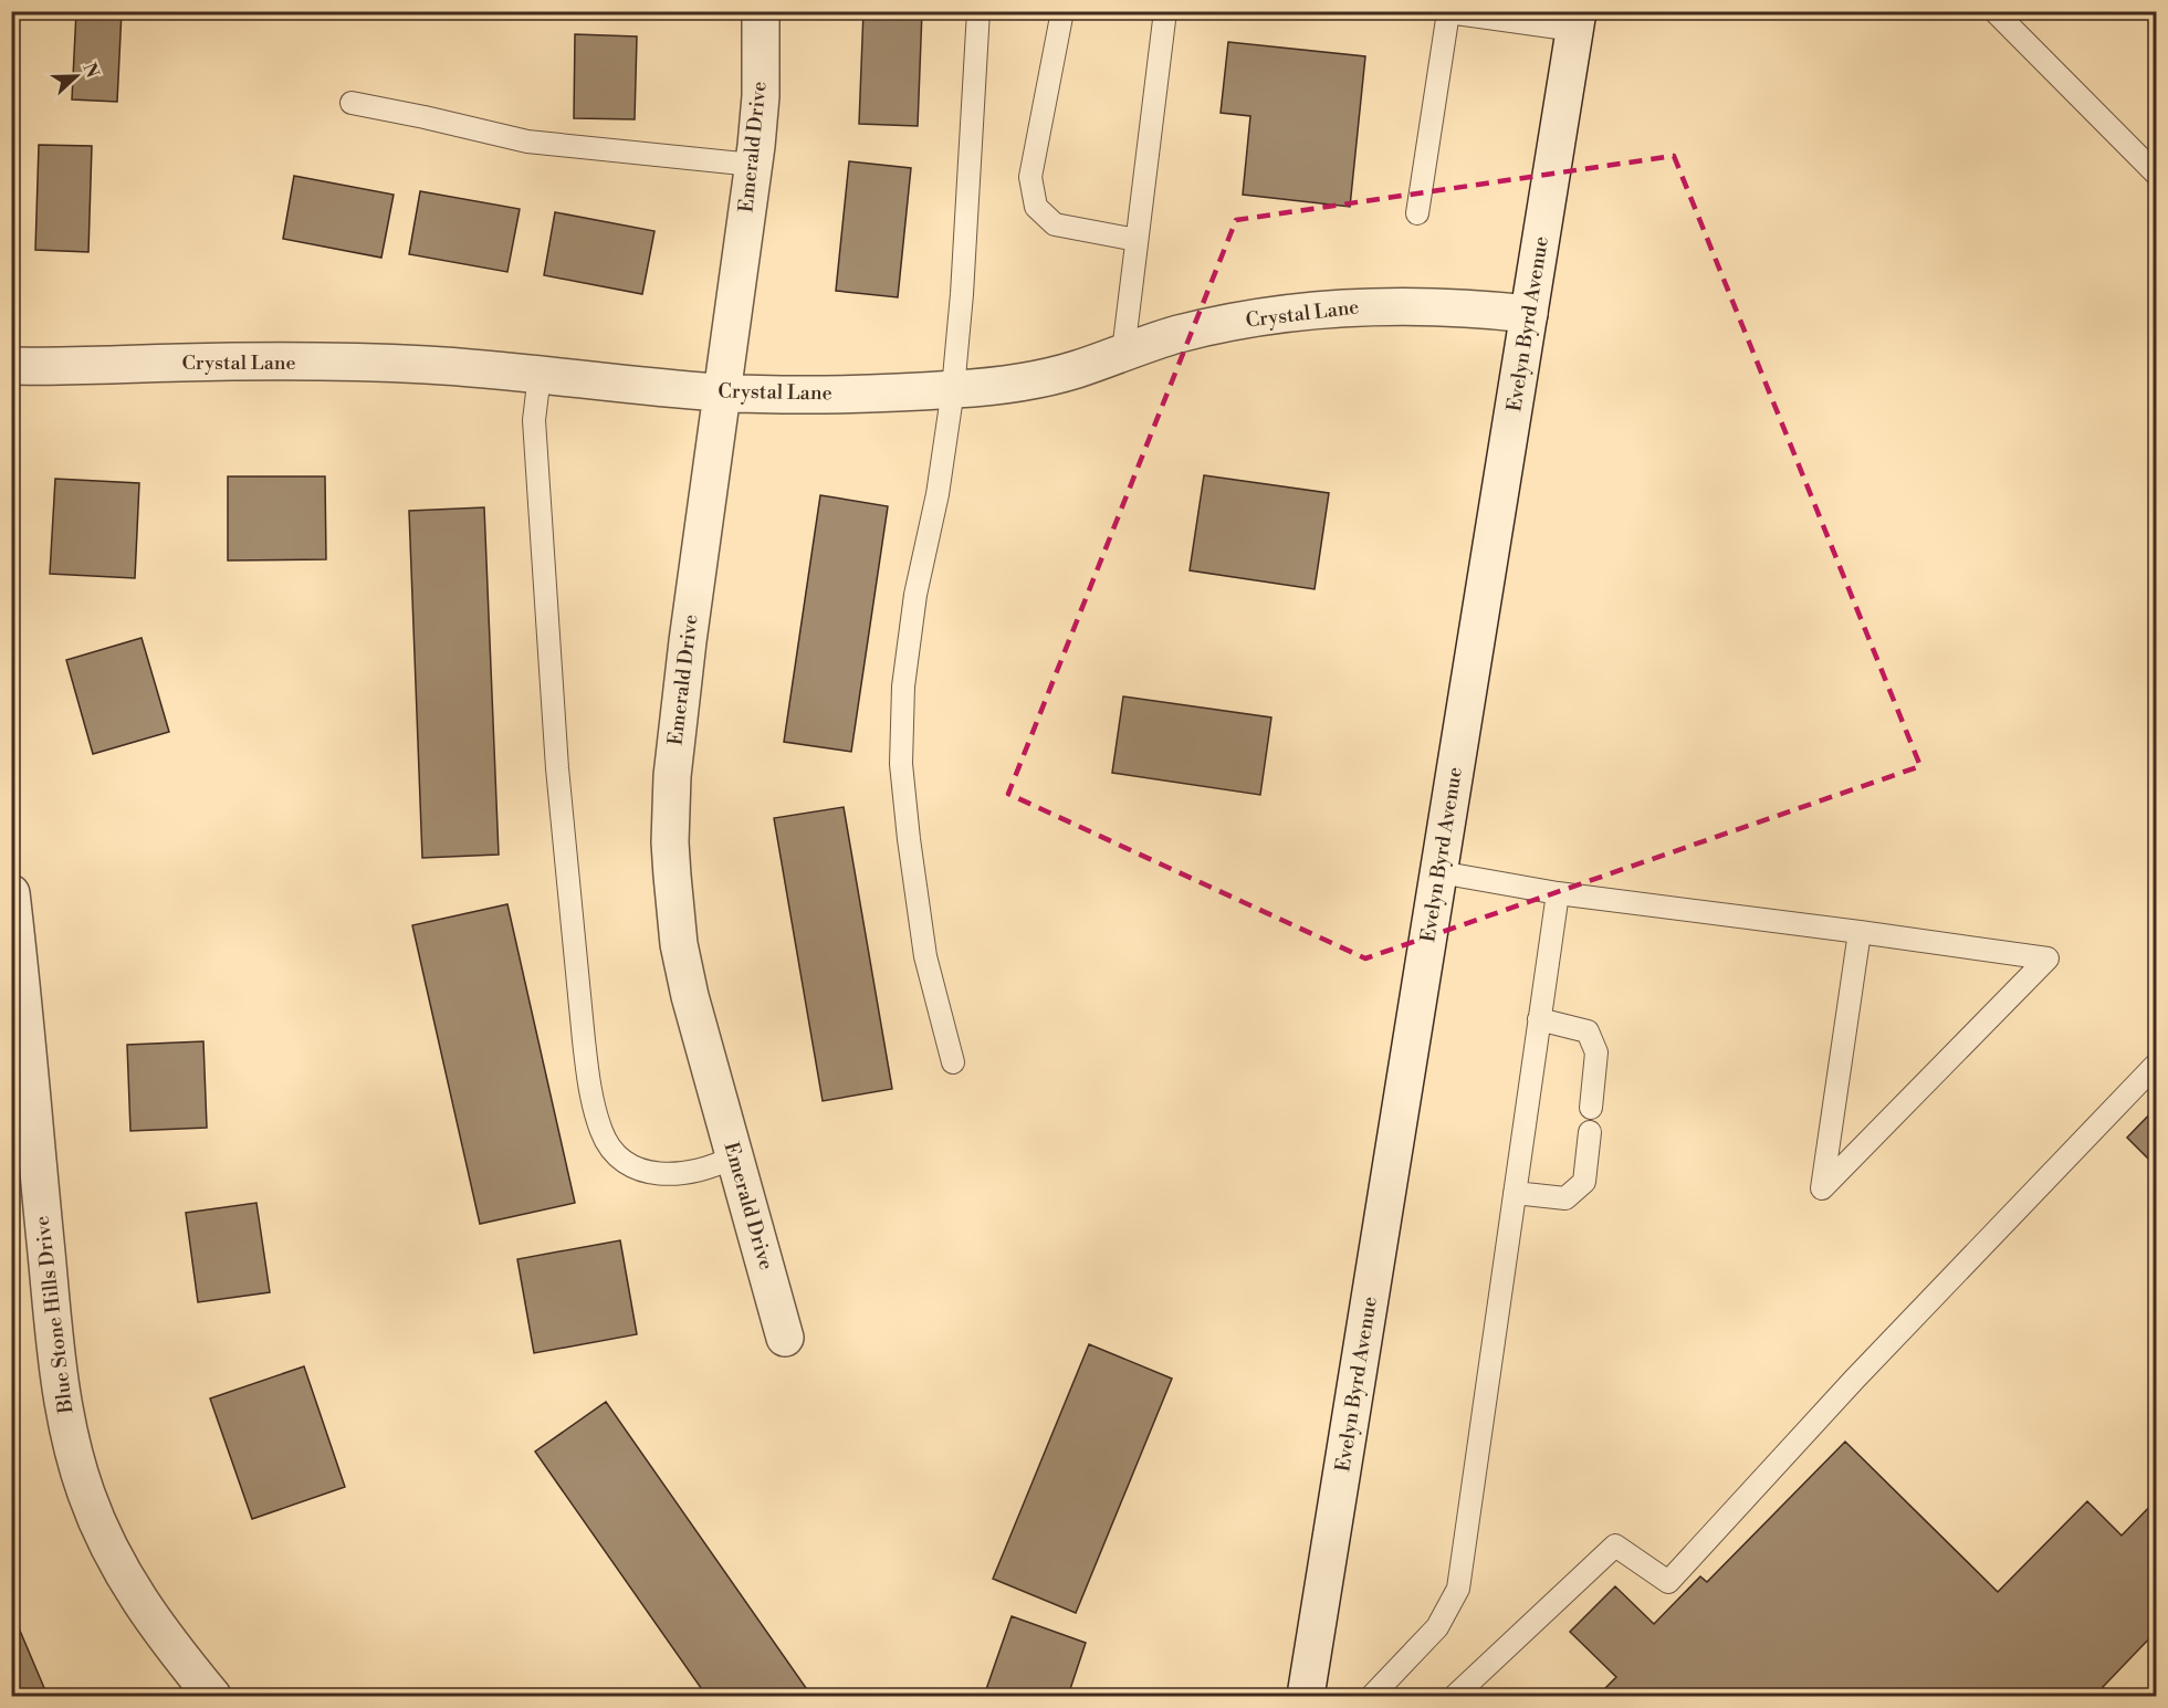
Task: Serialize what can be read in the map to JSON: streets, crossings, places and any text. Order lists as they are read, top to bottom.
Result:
{
  "streets": {
    "street": [
      "Emerald Drive",
      "Crystal Lane",
      "Evelyn Byrd Avenue",
      "Blue Stone Hills Drive"
    ]
  },
  "crossings": [
    ["Emerald Drive", "Crystal Lane"],
    ["Crystal Lane", "Evelyn Byrd Avenue"]
  ],
  "north": "right"
}
